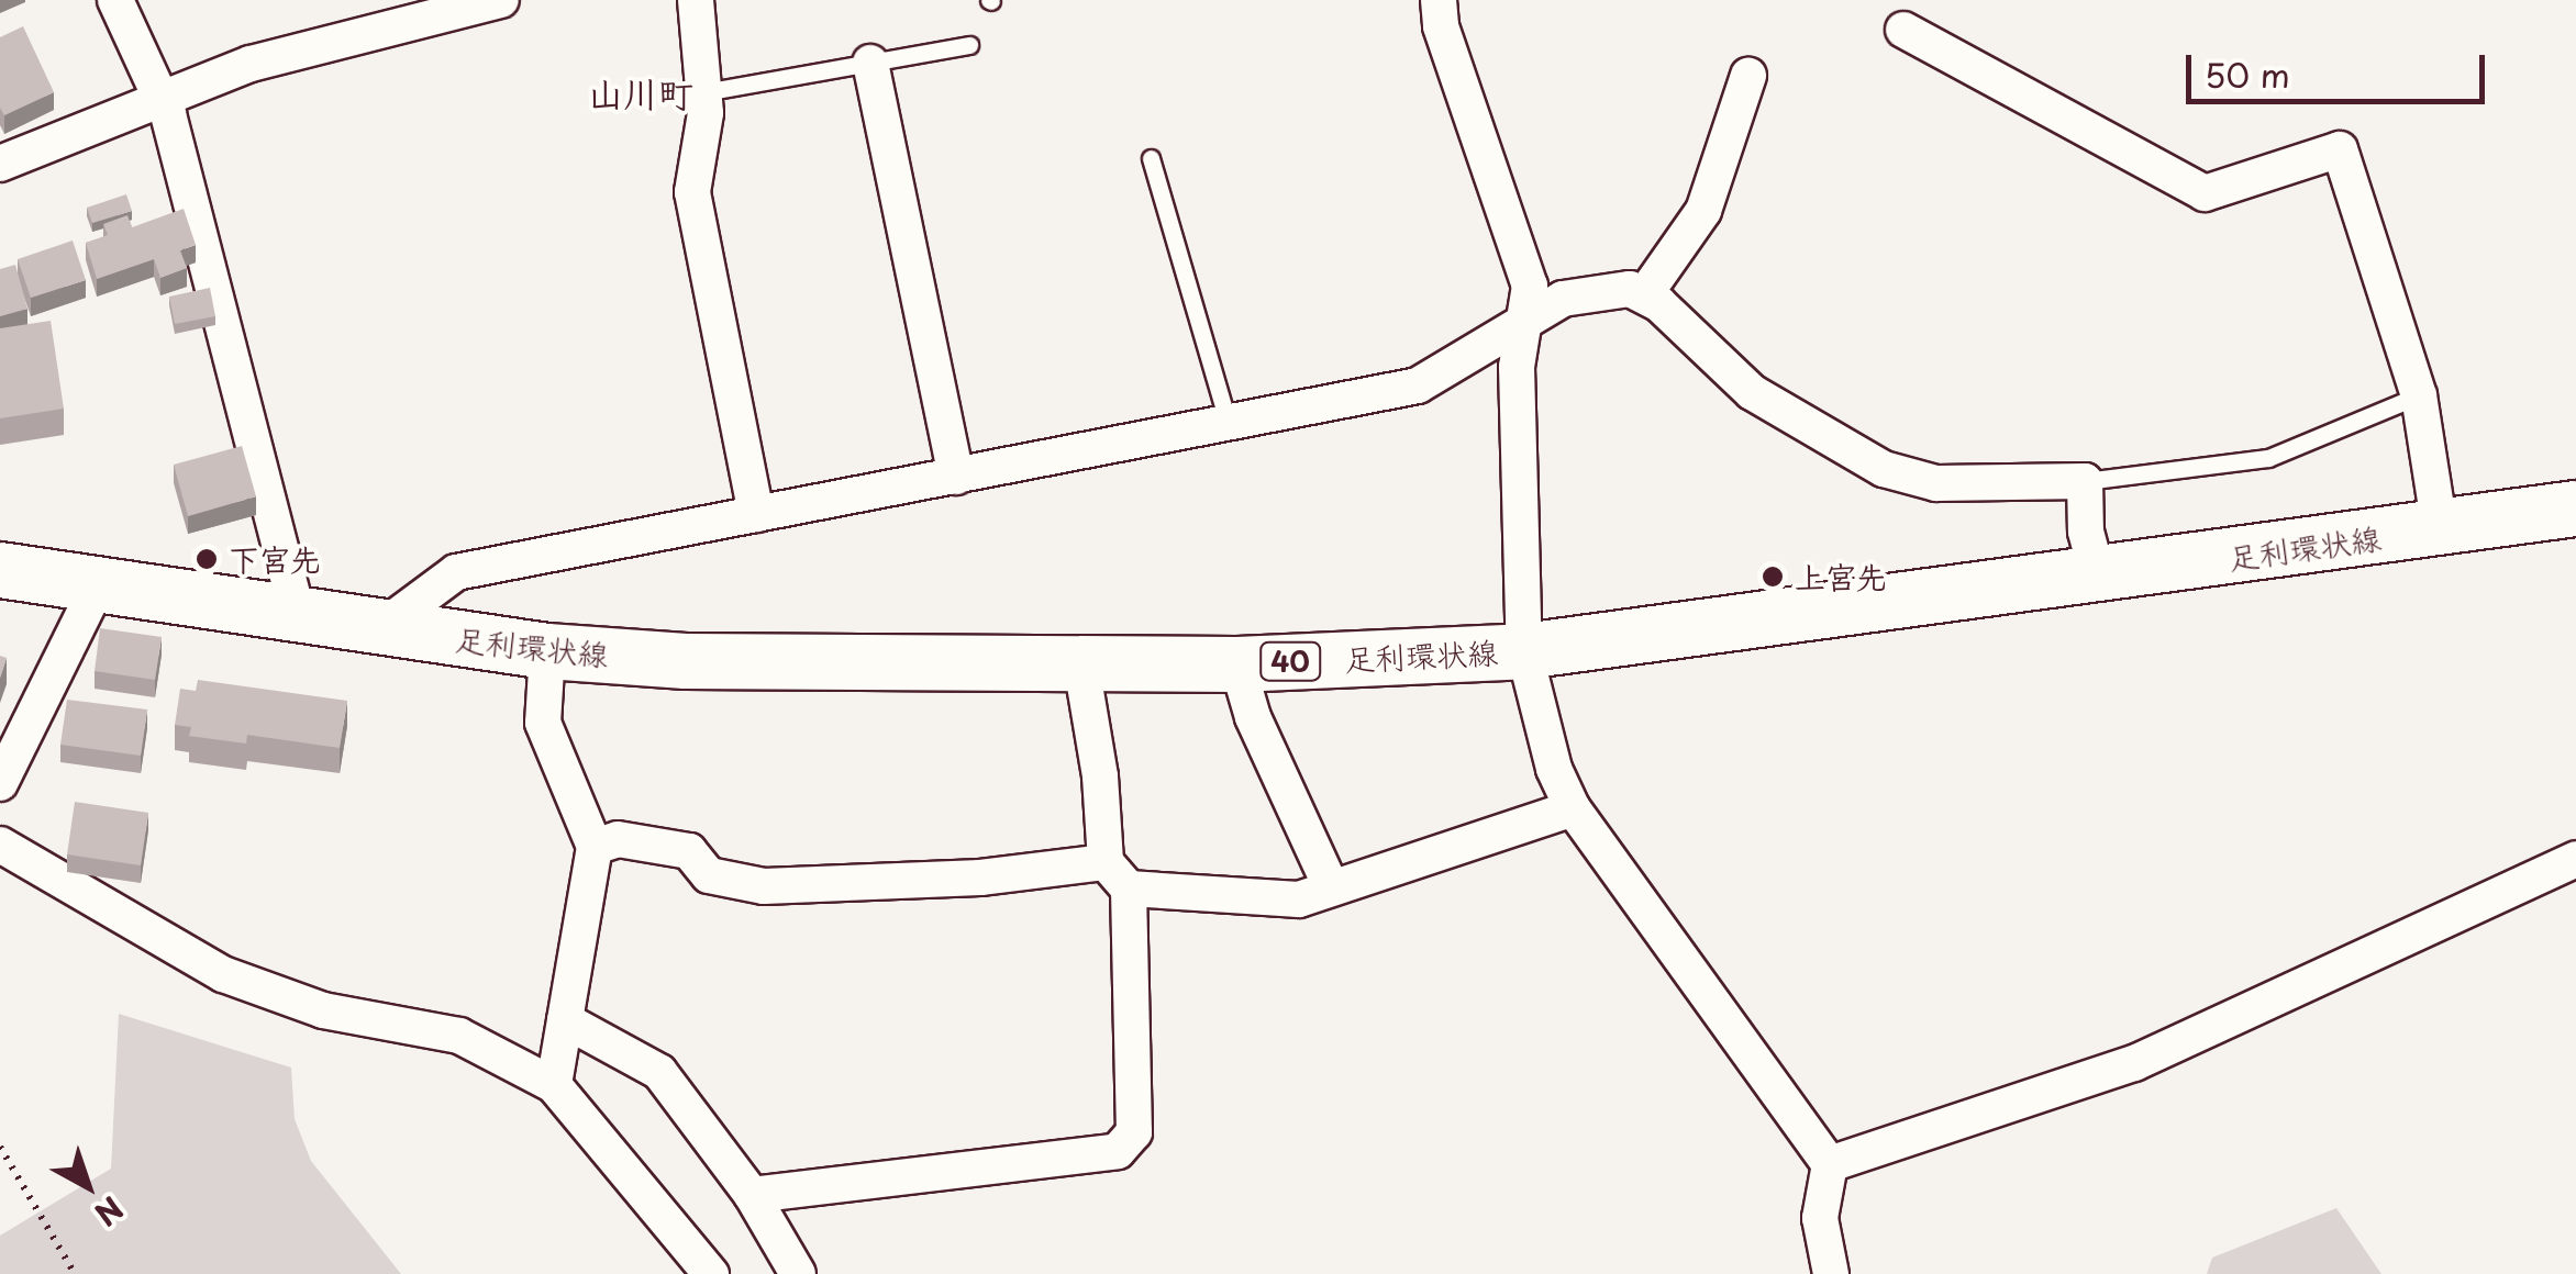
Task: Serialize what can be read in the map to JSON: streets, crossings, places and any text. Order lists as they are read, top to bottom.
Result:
{
  "streets": {
    "main road": ["足利環状線", "40"]
  },
  "districts": ["山川町"],
  "places": ["下宮先", "上宮先"],
  "scale_bar": "50 m",
  "north": "bottom right"
}
